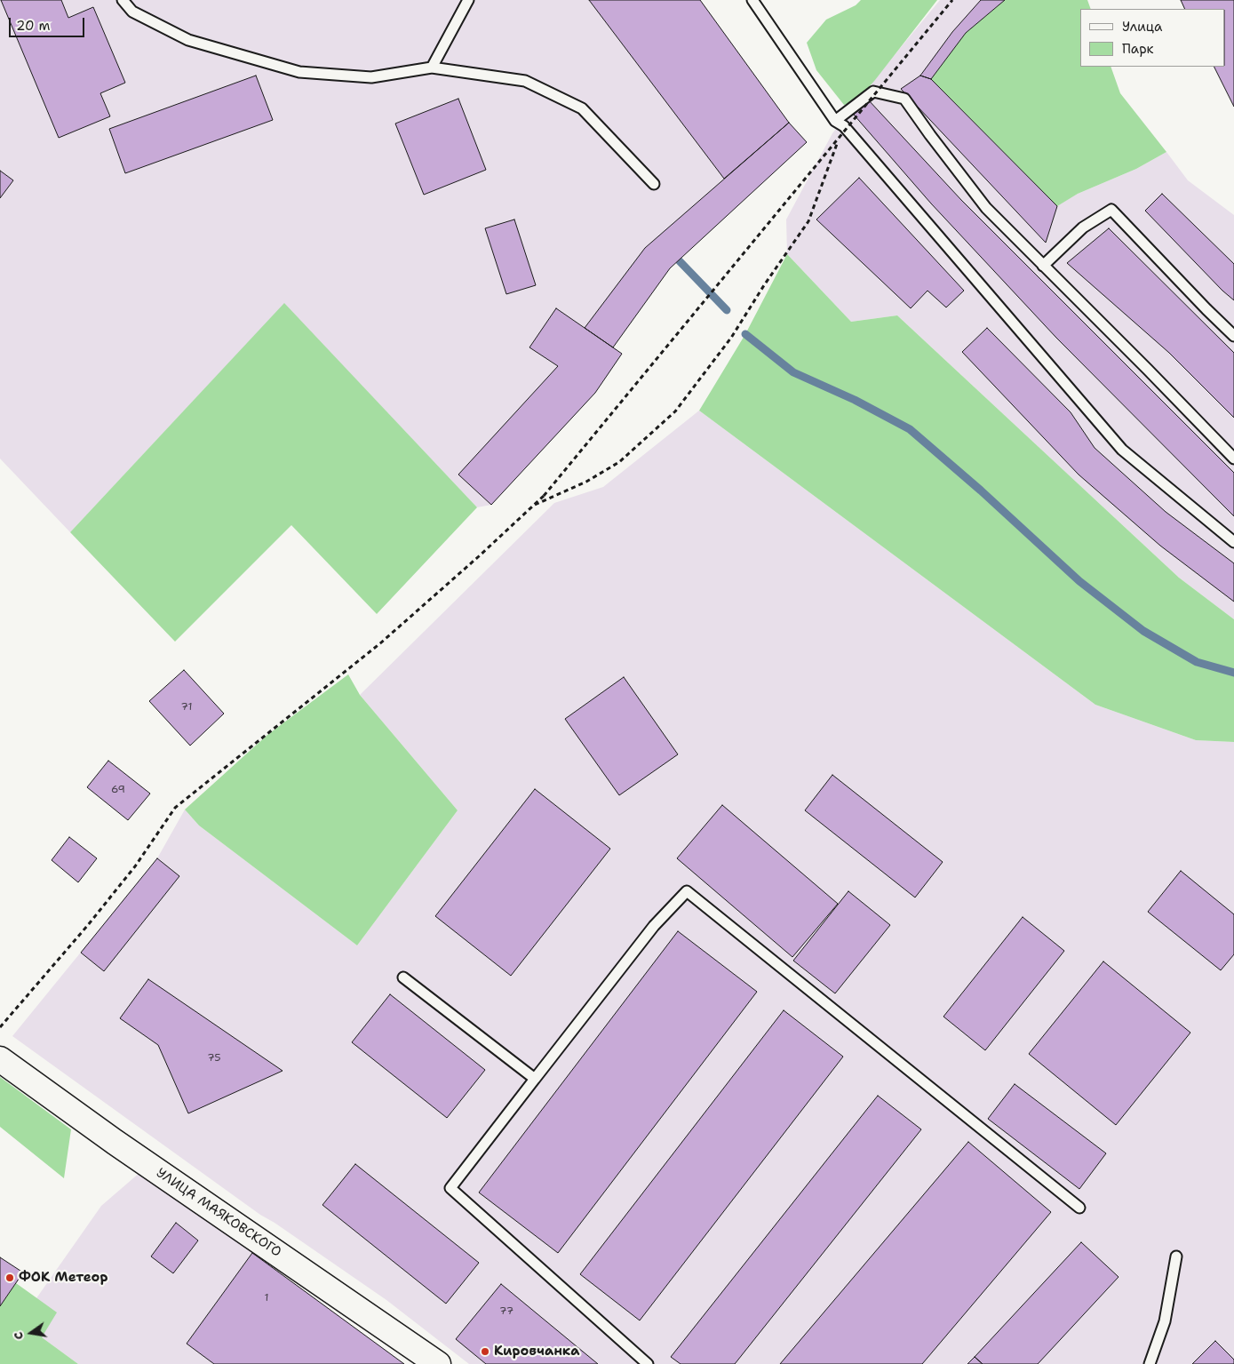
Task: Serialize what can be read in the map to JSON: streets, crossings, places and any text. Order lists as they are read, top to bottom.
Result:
{
  "streets": {
    "street": ["УЛИЦА МАЯКОВСКОГО"]
  },
  "places": ["ФОК Метеор", "Кировчанка"],
  "house_numbers": [
    "71",
    "69",
    "75",
    "1",
    "77"
  ],
  "legend": ["Улица", "Парк"],
  "scale_bar": "20 m",
  "north": "left"
}
